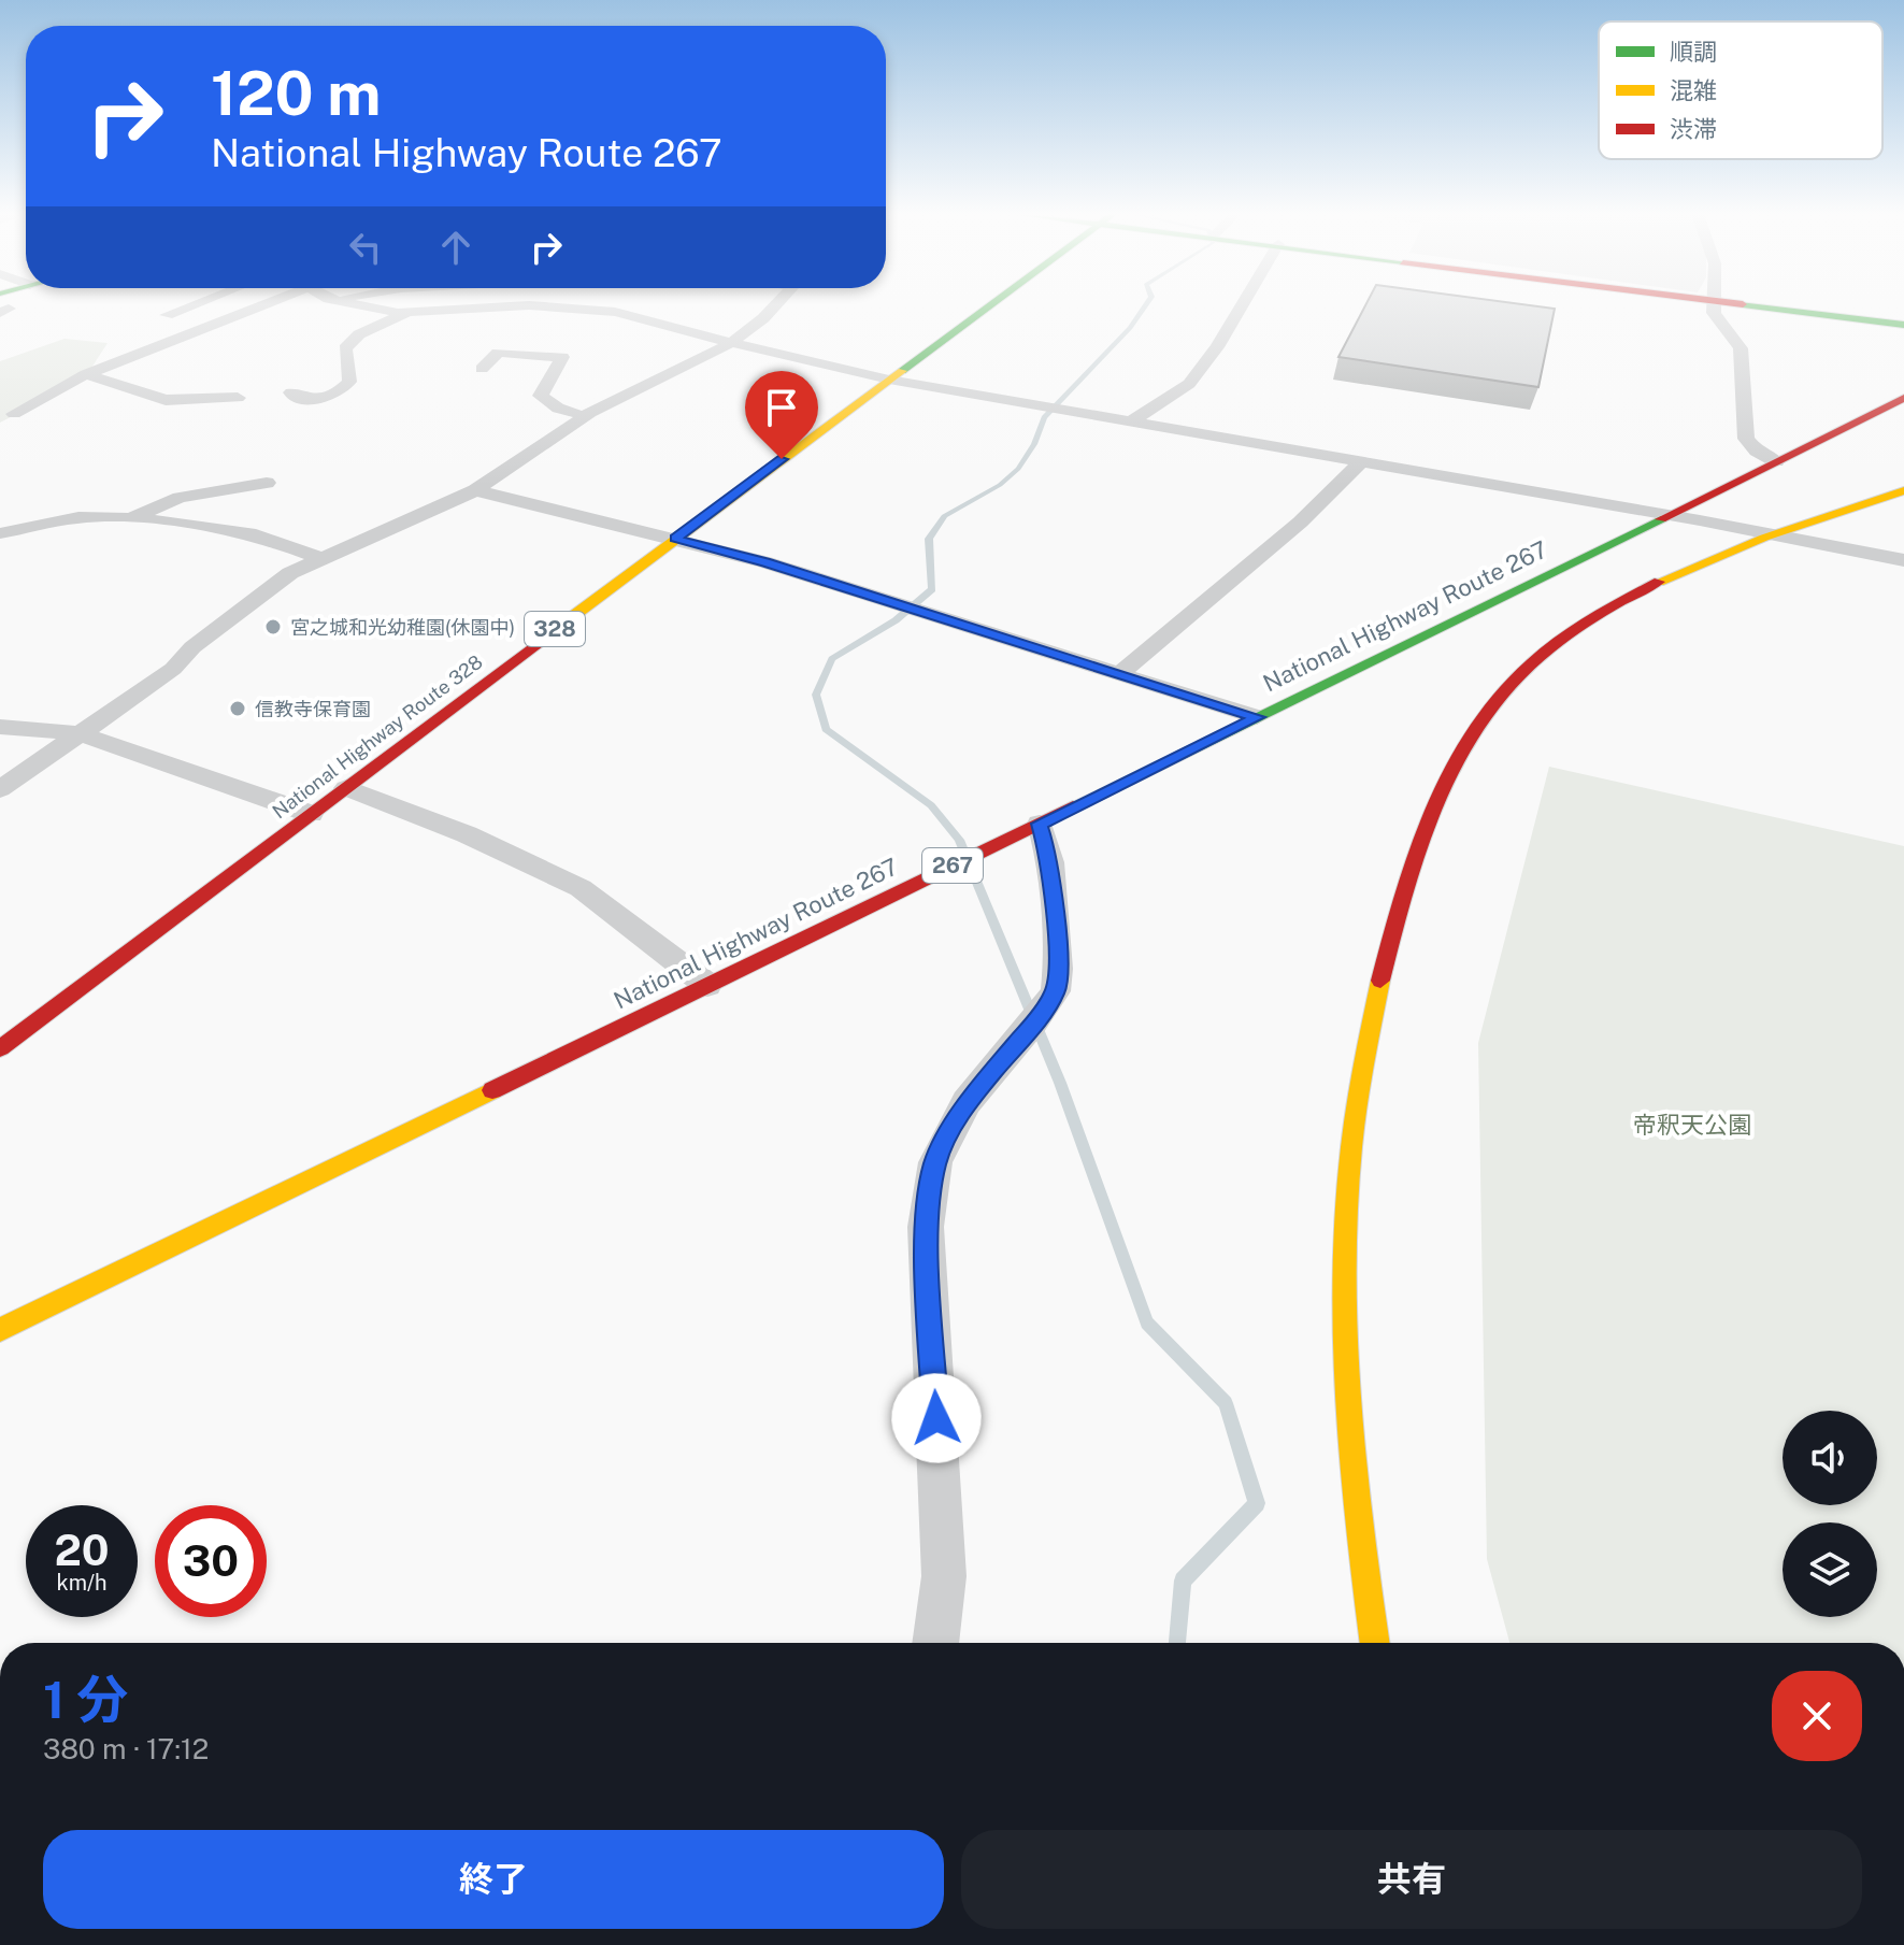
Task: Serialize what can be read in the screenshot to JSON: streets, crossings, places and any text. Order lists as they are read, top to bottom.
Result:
{
  "streets": {
    "main road": [
      "National Highway Route 267",
      "328",
      "National Highway Route 328",
      "267"
    ]
  },
  "parks": ["帝釈天公園"],
  "places": ["宮之城和光幼稚園(休園中)", "信教寺保育園"],
  "legend": ["順調", "混雑", "渋滞"],
  "page": {
    "turn": ["120 m", "National Highway Route 267"],
    "speed": "20 km/h",
    "limit": "30",
    "heading": ["1 分", "380 m · 17:12"],
    "buttons": ["終了", "共有"]
  }
}
